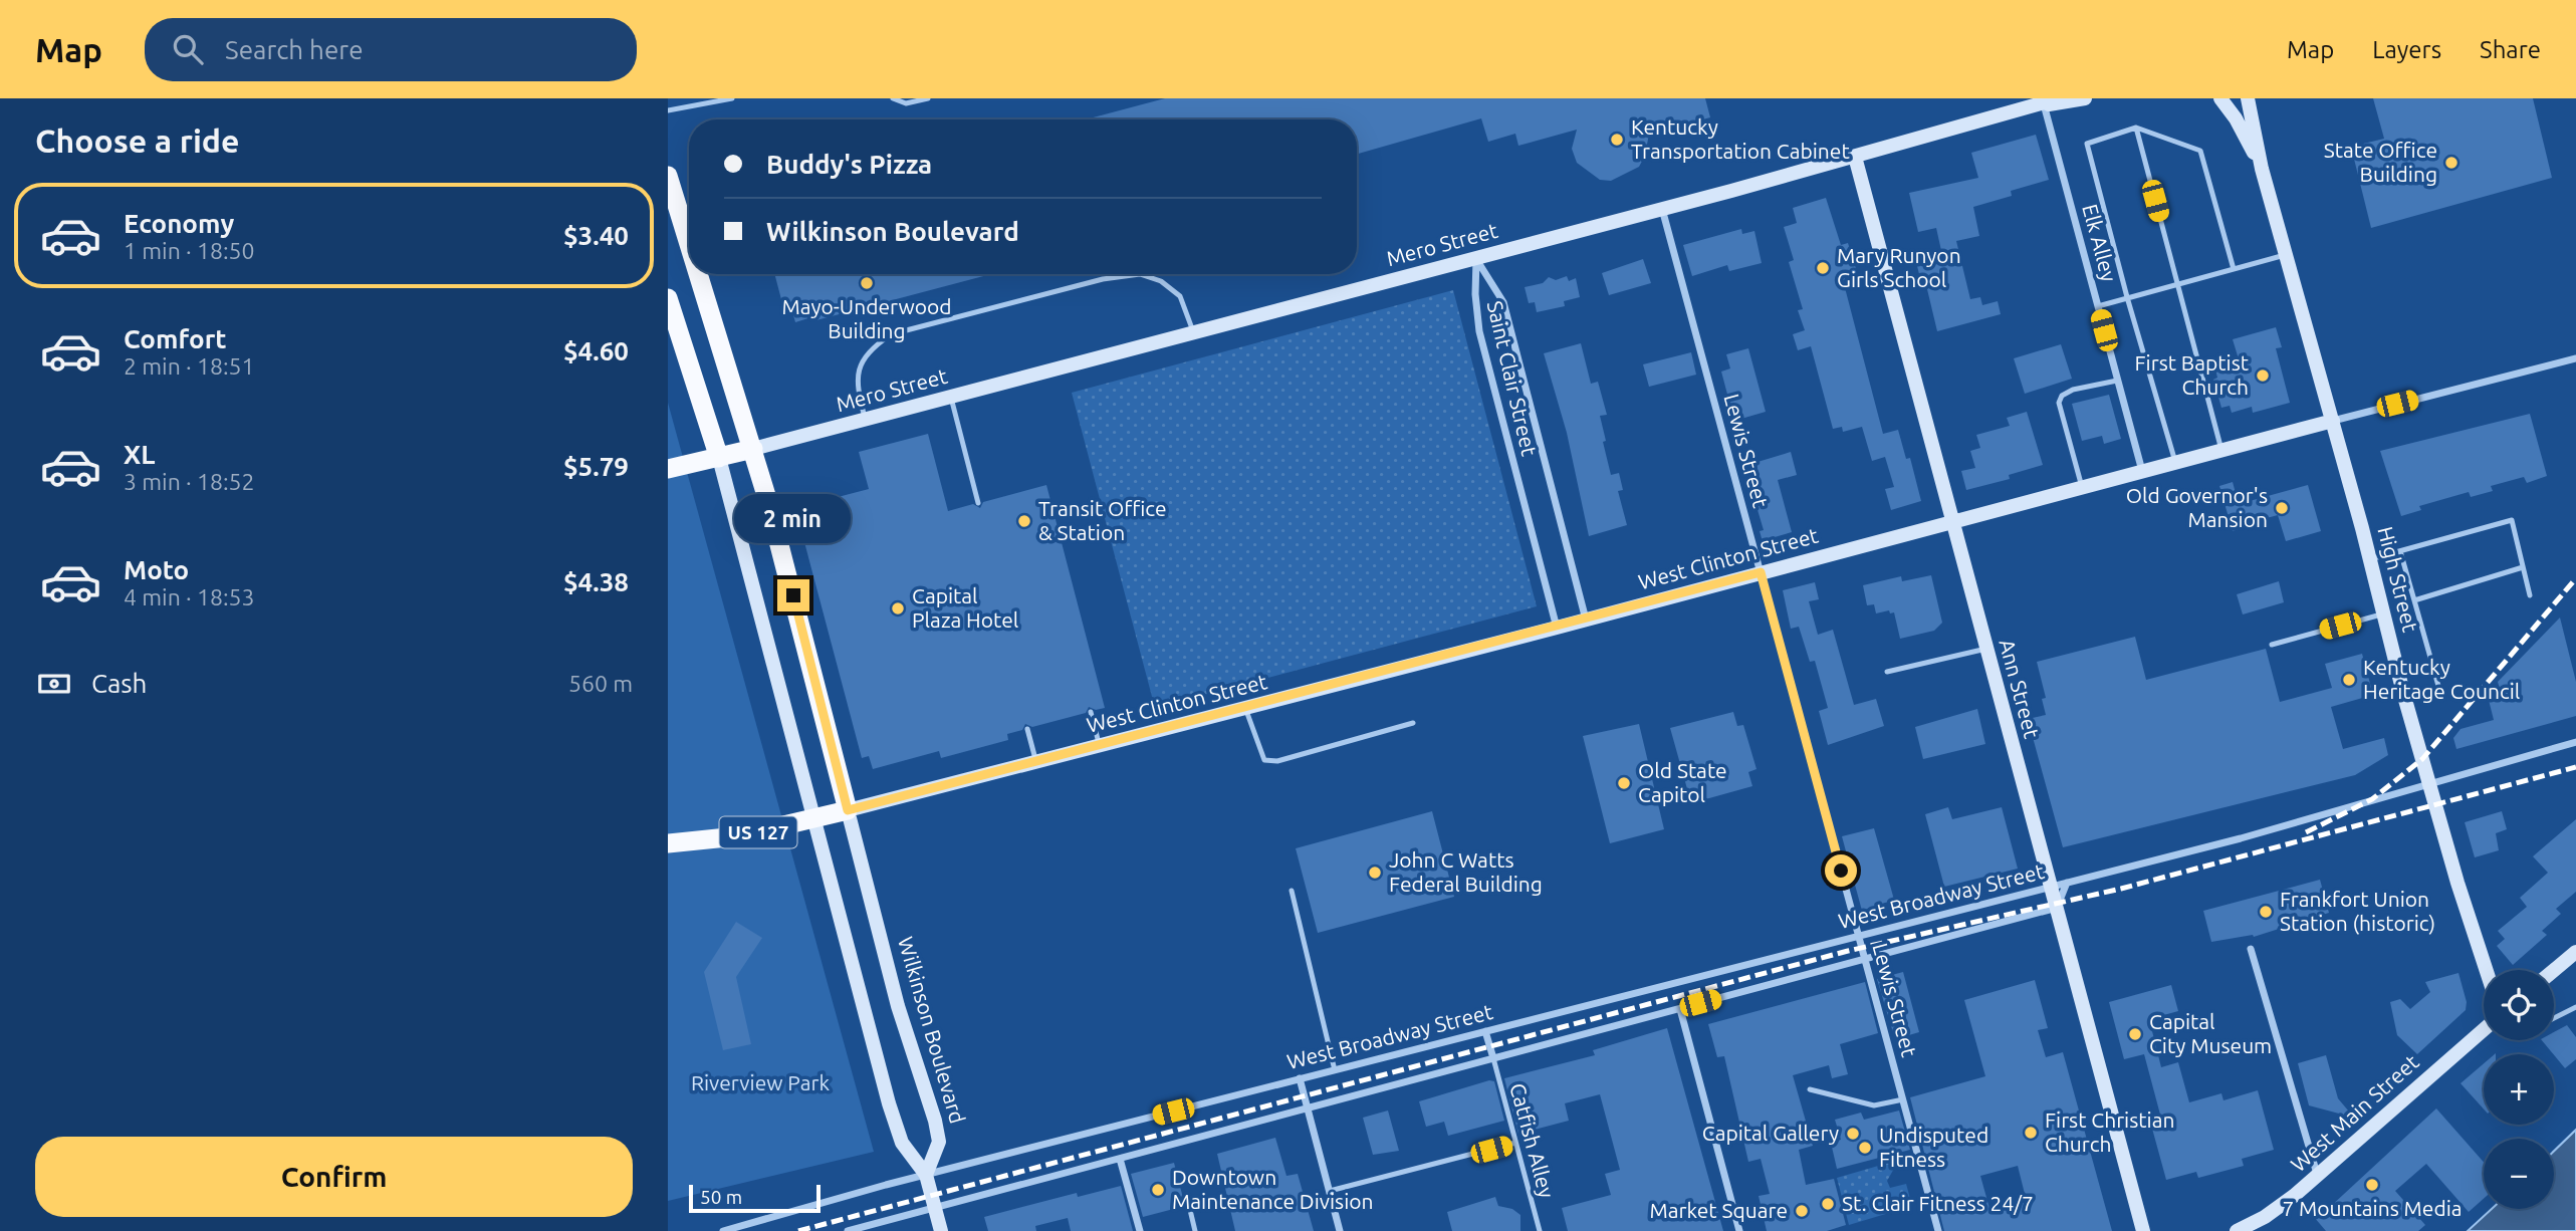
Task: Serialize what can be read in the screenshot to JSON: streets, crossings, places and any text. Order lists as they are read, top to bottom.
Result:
{
  "streets": {
    "highway": ["US 127", "Wilkinson Boulevard"],
    "main road": [
      "Mero Street",
      "West Clinton Street",
      "High Street",
      "Ann Street",
      "West Main Street"
    ],
    "street": [
      "Elk Alley",
      "Saint Clair Street",
      "Lewis Street",
      "West Broadway Street"
    ],
    "lane": ["Catfish Alley"]
  },
  "crossings": [
    ["Elk Alley", "Mero Street"],
    ["Elk Alley", "West Clinton Street"],
    ["Mero Street", "Saint Clair Street"],
    ["Mero Street", "Lewis Street"],
    ["Mero Street", "Ann Street"],
    ["Mero Street", "Wilkinson Boulevard"],
    ["Saint Clair Street", "West Clinton Street"],
    ["Lewis Street", "West Clinton Street"],
    ["Lewis Street", "West Broadway Street"],
    ["West Clinton Street", "High Street"],
    ["West Clinton Street", "Ann Street"],
    ["West Clinton Street", "US 127"],
    ["West Clinton Street", "Wilkinson Boulevard"],
    ["High Street", "West Broadway Street"],
    ["Ann Street", "West Broadway Street"],
    ["US 127", "Wilkinson Boulevard"],
    ["West Broadway Street", "Wilkinson Boulevard"],
    ["West Broadway Street", "Catfish Alley"]
  ],
  "parks": ["Riverview Park"],
  "places": [
    "Kentucky Transportation Cabinet",
    "State Office Building",
    "Mary Runyon Girls School",
    "Mayo-Underwood Building",
    "First Baptist Church",
    "Old Governor's Mansion",
    "Transit Office & Station",
    "Capital Plaza Hotel",
    "Kentucky Heritage Council",
    "Old State Capitol",
    "John C Watts Federal Building",
    "Frankfort Union Station (historic)",
    "Capital City Museum",
    "First Christian Church",
    "Capital Gallery",
    "Undisputed Fitness",
    "7 Mountains Media",
    "Downtown Maintenance Division",
    "St. Clair Fitness 24/7",
    "Market Square"
  ],
  "scale_bar": "50 m",
  "page": {
    "header": "Map",
    "search": "Search here",
    "nav": ["Map", "Layers", "Share"],
    "heading": "Choose a ride",
    "banner": ["Buddy's Pizza", "Wilkinson Boulevard"],
    "list": [
      {
        "name": "Economy",
        "note": "1 min · 18:50",
        "value": "$3.40"
      },
      {
        "name": "Comfort",
        "note": "2 min · 18:51",
        "value": "$4.60"
      },
      {
        "name": "XL",
        "note": "3 min · 18:52",
        "value": "$5.79"
      },
      {
        "name": "Moto",
        "note": "4 min · 18:53",
        "value": "$4.38"
      }
    ],
    "bubble": "2 min",
    "pay": ["Cash", "560 m"],
    "map_buttons": ["+", "−"],
    "buttons": "Confirm",
    "scale": "50 m"
  }
}
